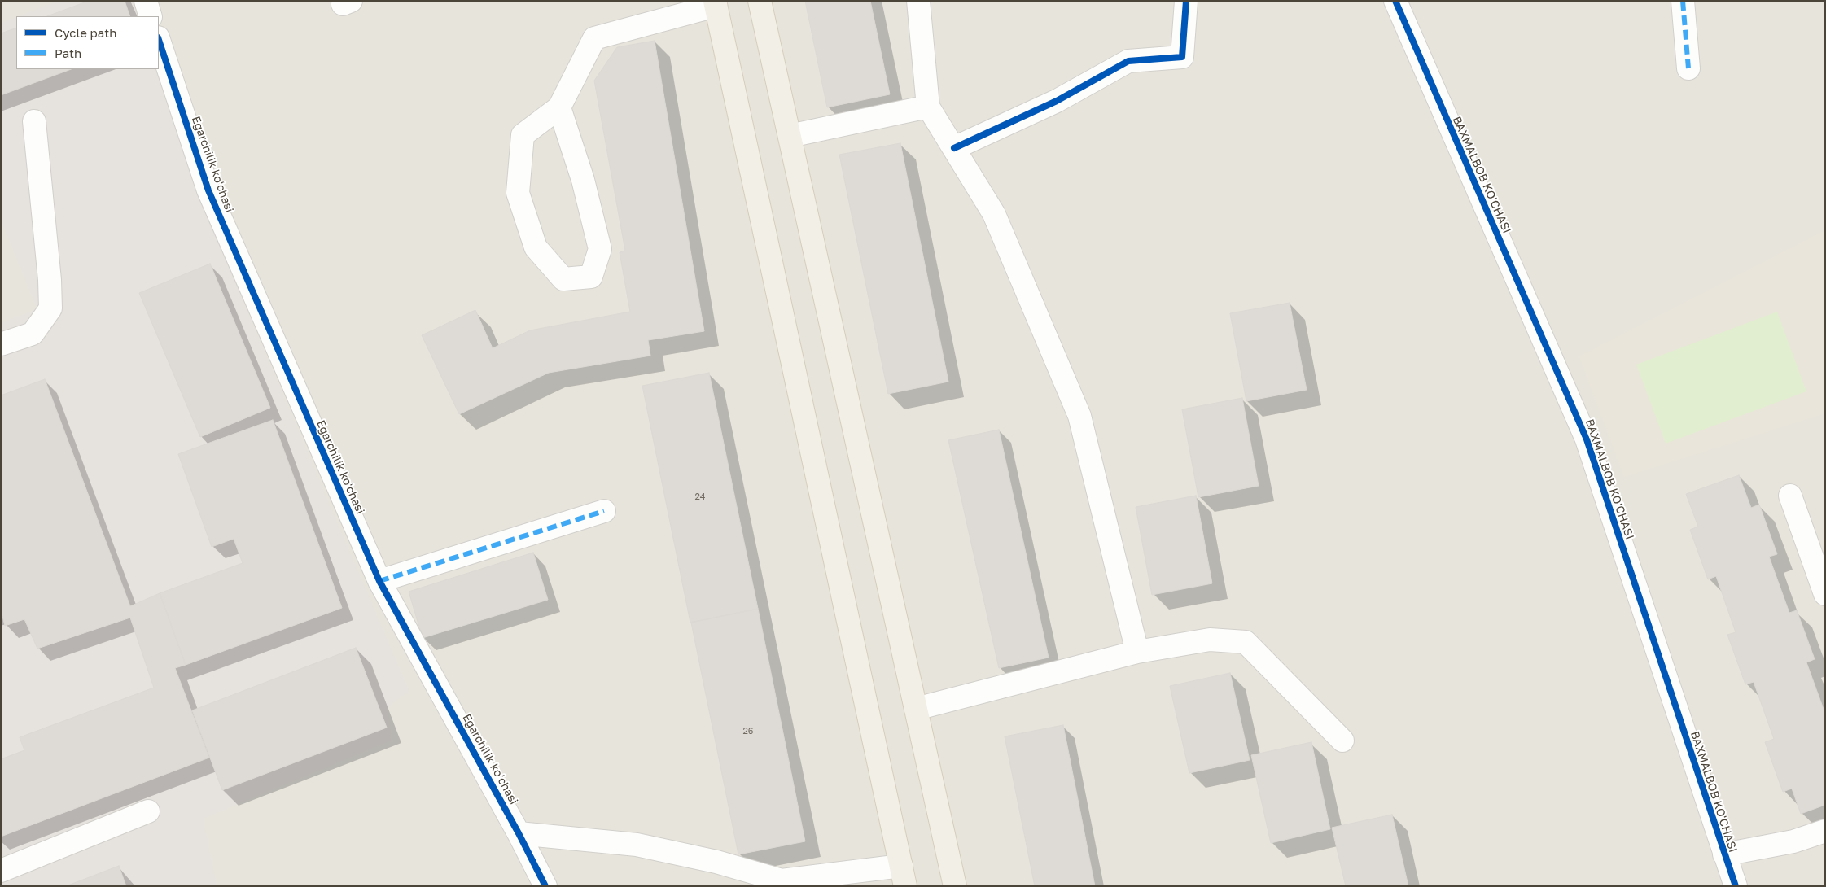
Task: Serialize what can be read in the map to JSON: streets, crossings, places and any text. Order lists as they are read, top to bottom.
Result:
{
  "streets": {
    "street": ["Egarchilik koʻchasi", "BAXMALBOB KO'CHASI"]
  },
  "house_numbers": ["24", "26"],
  "legend": ["Cycle path", "Path"]
}
